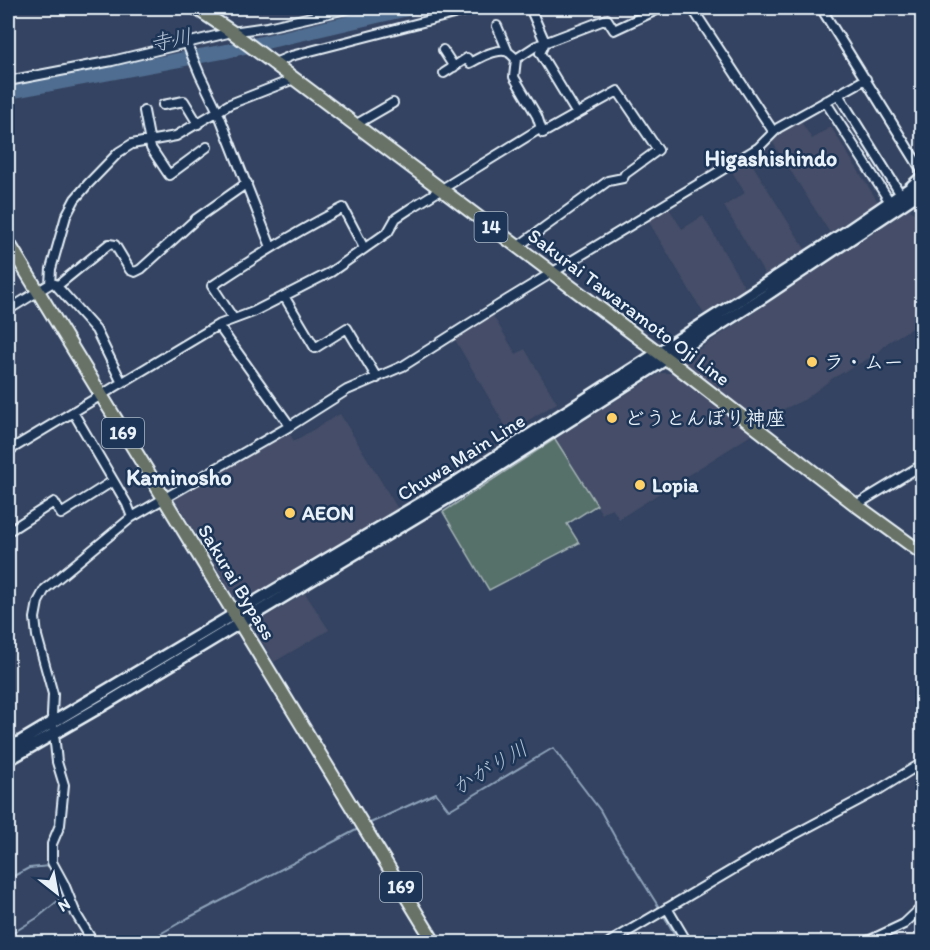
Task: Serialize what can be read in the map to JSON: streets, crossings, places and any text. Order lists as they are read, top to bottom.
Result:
{
  "streets": {
    "main road": [
      "14",
      "Sakurai Tawaramoto Oji Line",
      "169",
      "Chuwa Main Line",
      "Sakurai Bypass"
    ]
  },
  "crossings": [
    ["Sakurai Tawaramoto Oji Line", "Chuwa Main Line"],
    ["Chuwa Main Line", "Sakurai Bypass"]
  ],
  "districts": ["Higashishindo", "Kaminosho"],
  "water": ["寺川", "かがり川"],
  "places": [
    "ラ・ムー",
    "どうとんぼり神座",
    "Lopia",
    "AEON"
  ],
  "north": "bottom right"
}
